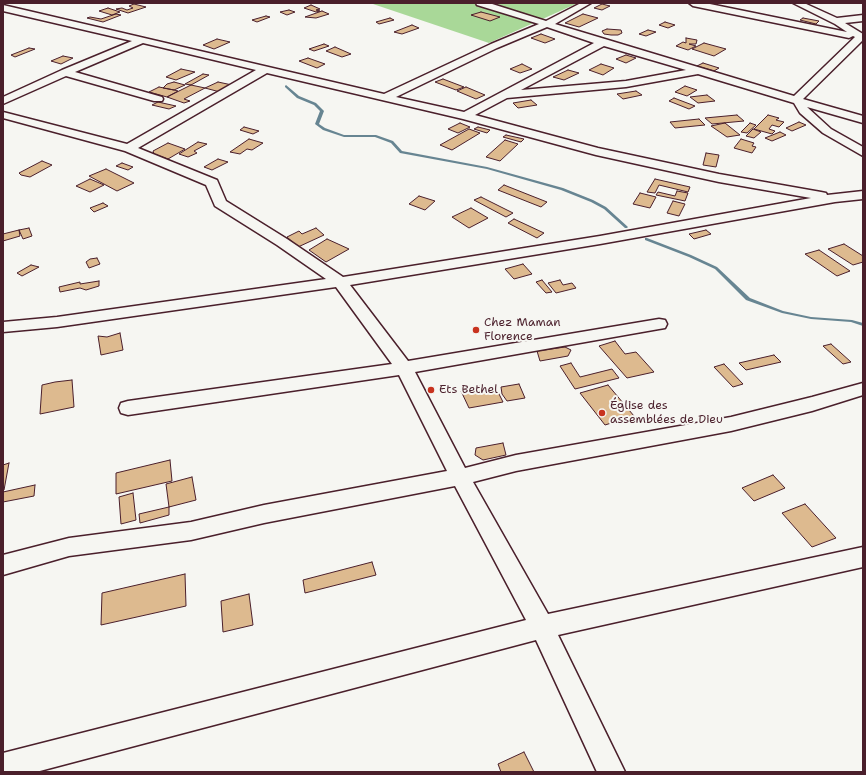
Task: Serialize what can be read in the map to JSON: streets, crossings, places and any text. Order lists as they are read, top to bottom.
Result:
{
  "places": ["Chez Maman Florence", "Ets Bethel", "Église des assemblées de Dieu"]
}
